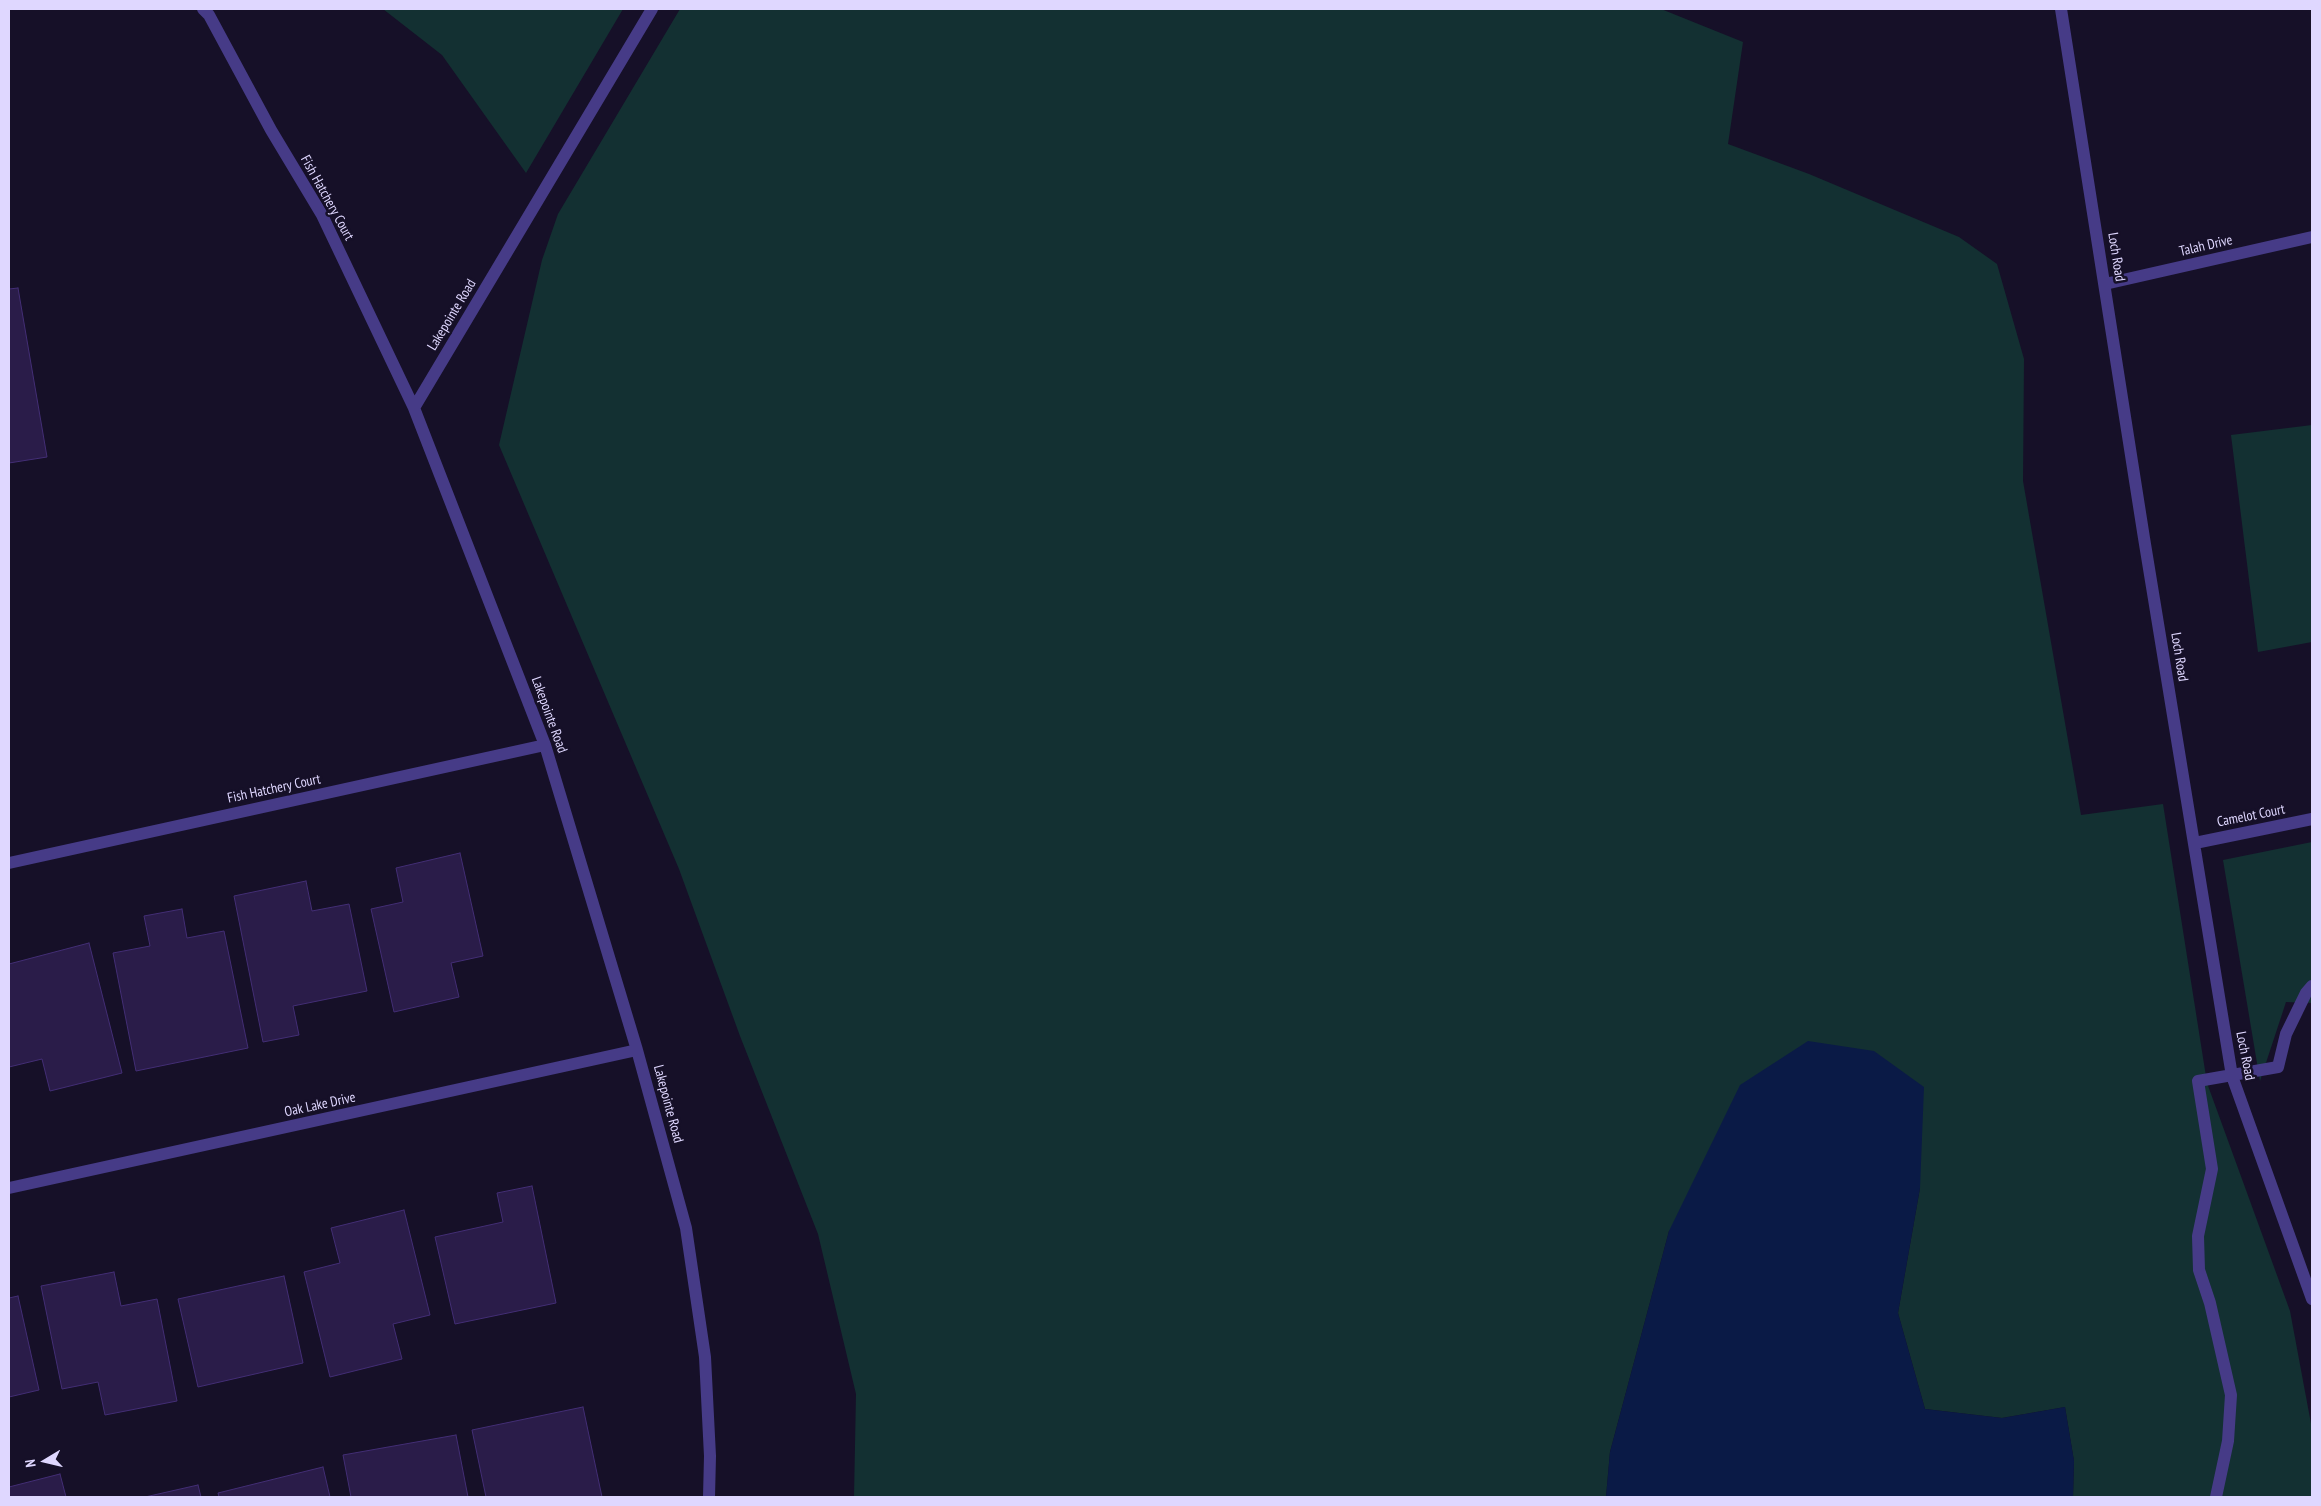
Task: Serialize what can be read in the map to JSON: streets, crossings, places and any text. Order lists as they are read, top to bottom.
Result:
{
  "streets": {
    "street": [
      "Fish Hatchery Court",
      "Talah Drive",
      "Loch Road",
      "Lakepointe Road",
      "Camelot Court",
      "Oak Lake Drive"
    ]
  },
  "crossings": [
    ["Fish Hatchery Court", "Lakepointe Road"],
    ["Talah Drive", "Loch Road"],
    ["Loch Road", "Camelot Court"],
    ["Lakepointe Road", "Oak Lake Drive"]
  ],
  "north": "left"
}
